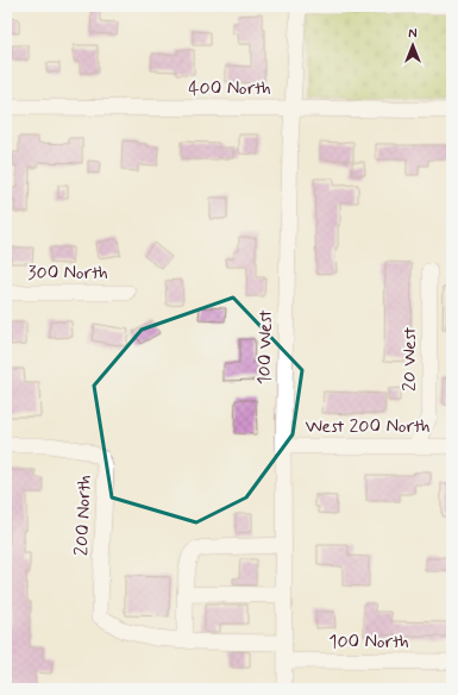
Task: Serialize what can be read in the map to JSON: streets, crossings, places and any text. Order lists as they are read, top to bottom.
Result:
{
  "streets": {
    "street": [
      "400 North",
      "300 North",
      "100 West",
      "20 West",
      "West 200 North",
      "200 North",
      "100 North"
    ]
  },
  "crossings": [
    ["400 North", "100 West"],
    ["100 West", "West 200 North"],
    ["100 West", "100 North"],
    ["20 West", "West 200 North"]
  ],
  "north": "top"
}
